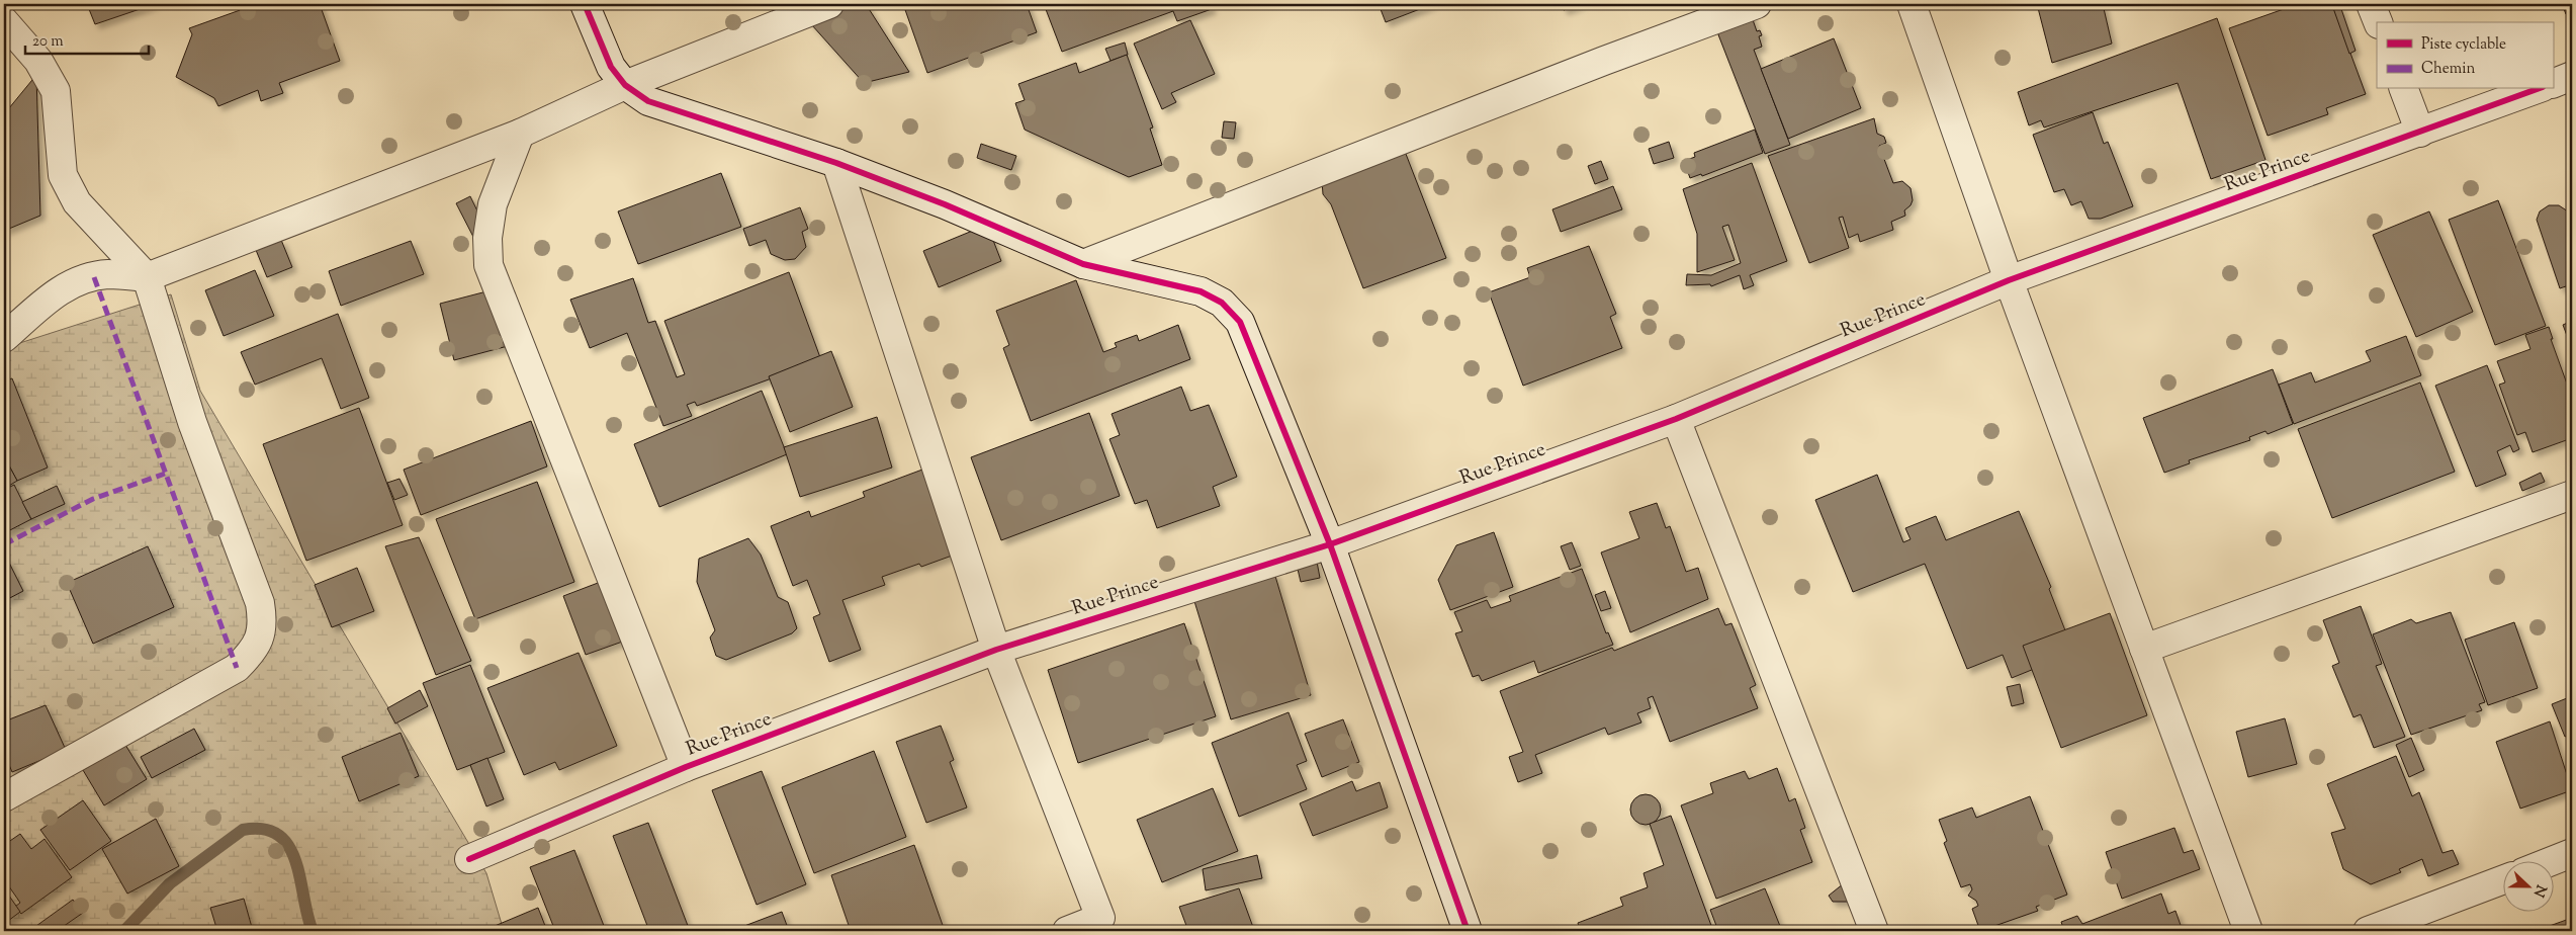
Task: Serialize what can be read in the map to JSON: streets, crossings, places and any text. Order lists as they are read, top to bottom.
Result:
{
  "streets": {
    "street": ["Rue Prince"]
  },
  "legend": ["Piste cyclable", "Chemin"],
  "scale_bar": "20 m",
  "north": "right"
}
